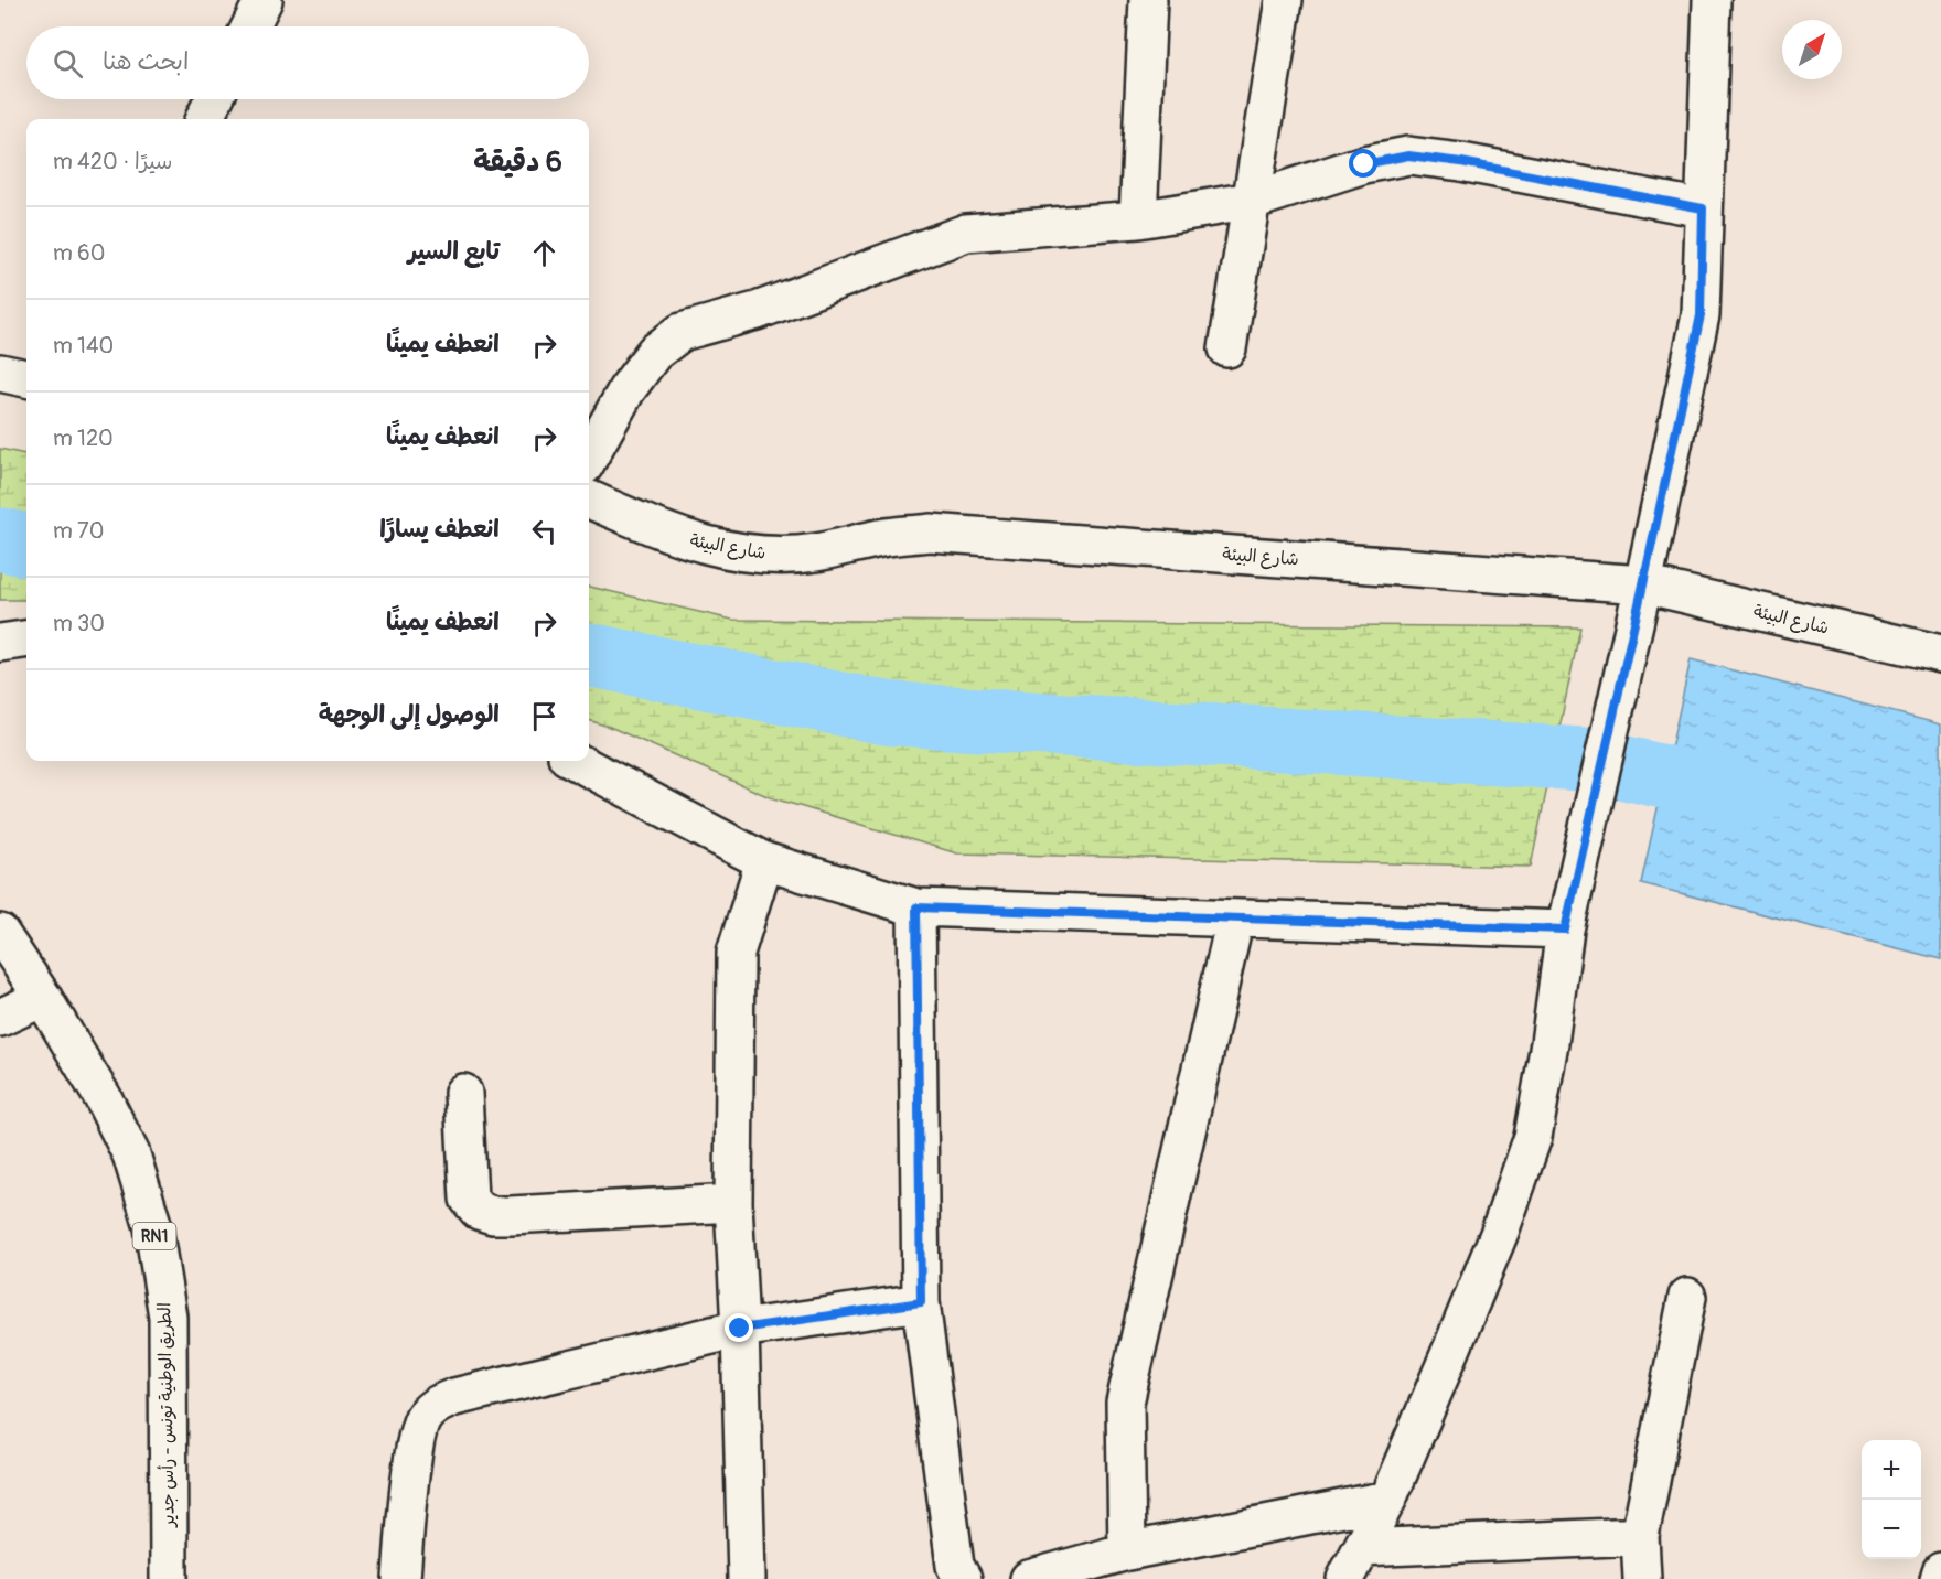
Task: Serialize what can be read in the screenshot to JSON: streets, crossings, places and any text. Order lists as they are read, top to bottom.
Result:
{
  "streets": {
    "street": ["شارع البيئة", "RN1", "الطريق الوطنية تونس - رأس جدير"]
  },
  "north": "top right",
  "page": {
    "search": "ابحث هنا",
    "heading": ["6 دقيقة", "سيرًا · 420 m"],
    "list": [
      ["تابع السير", "60 m"],
      ["انعطف يمينًا", "140 m"],
      ["انعطف يمينًا", "120 m"],
      ["انعطف يسارًا", "70 m"],
      ["انعطف يمينًا", "30 m"],
      "الوصول إلى الوجهة"
    ],
    "map_buttons": ["+", "−"]
  }
}
